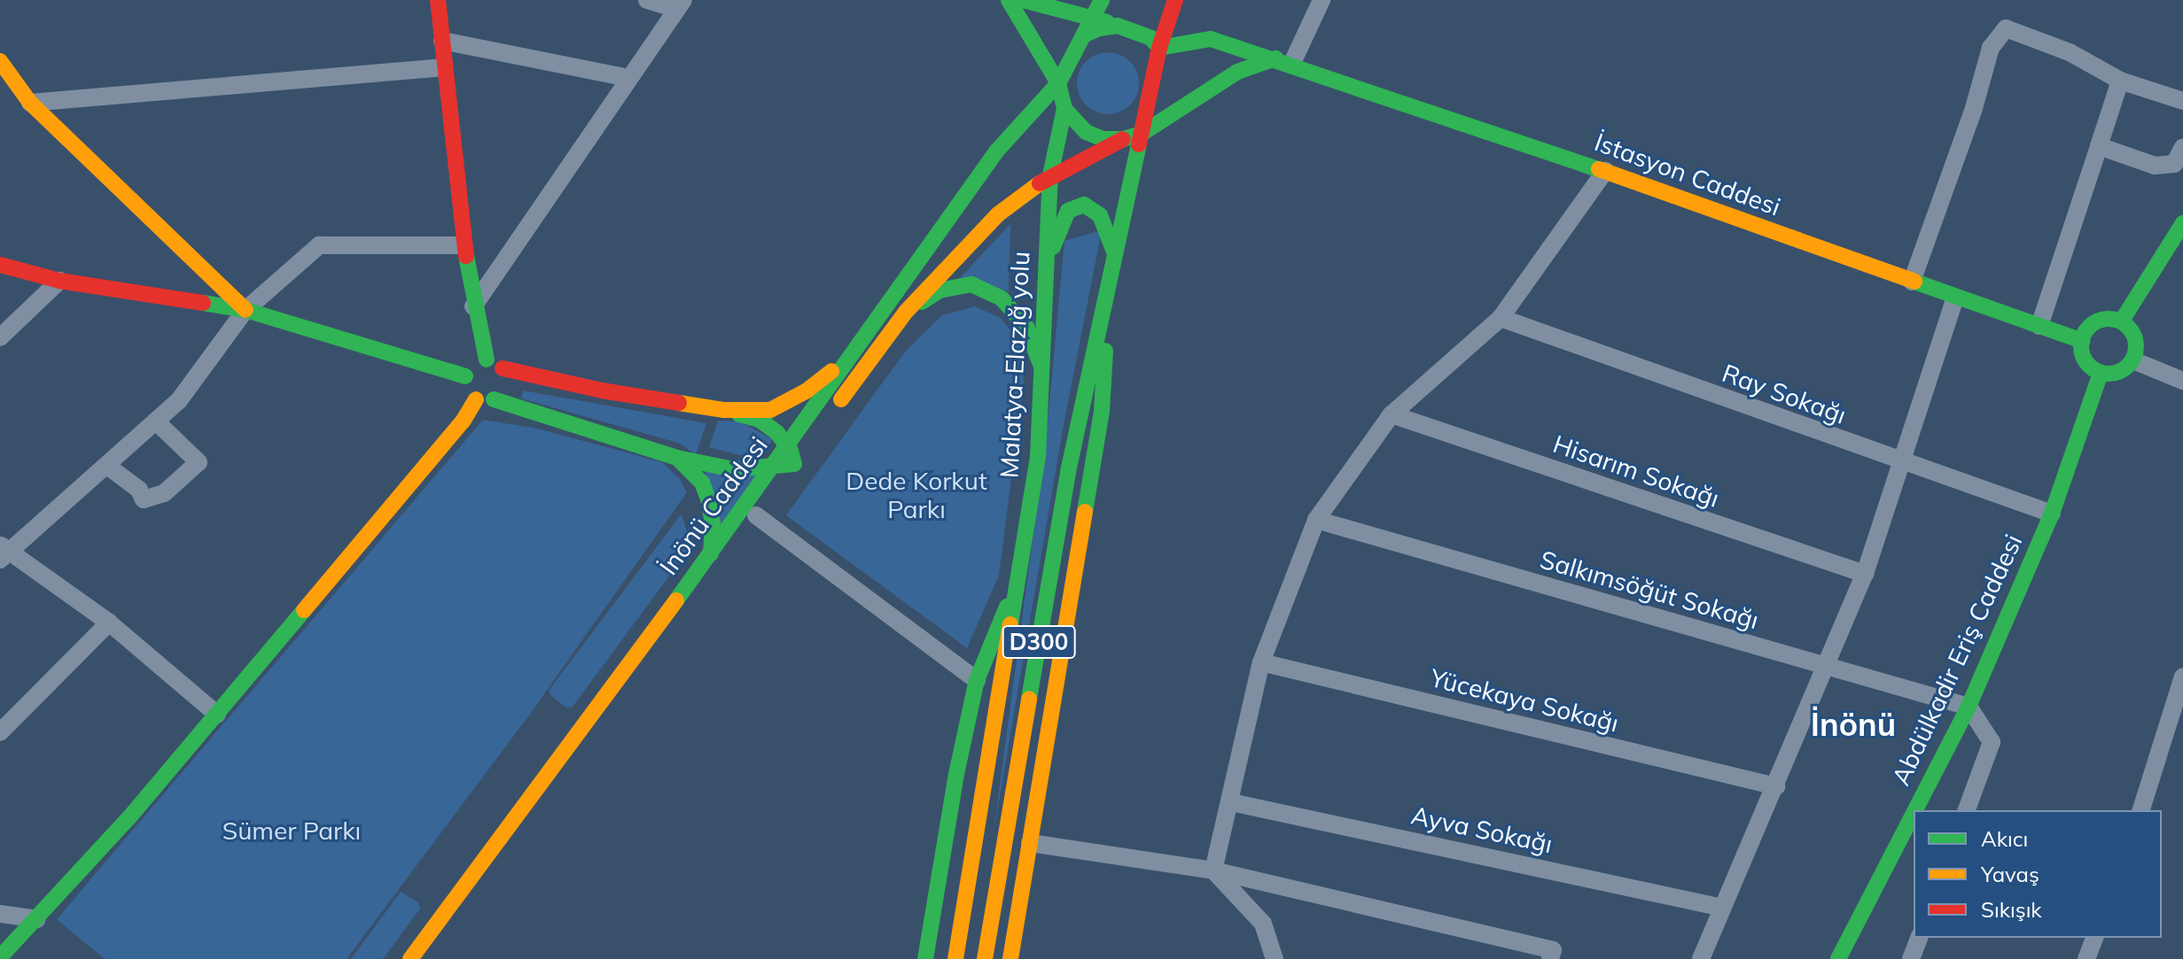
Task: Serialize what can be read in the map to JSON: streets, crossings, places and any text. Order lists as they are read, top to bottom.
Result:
{
  "streets": {
    "main road": [
      "İstasyon Caddesi",
      "Malatya-Elazığ yolu",
      "İnönü Caddesi",
      "D300",
      "Abdülkadir Eriş Caddesi"
    ],
    "street": [
      "Ray Sokağı",
      "Hisarım Sokağı",
      "Salkımsöğüt Sokağı",
      "Yücekaya Sokağı",
      "Ayva Sokağı"
    ]
  },
  "crossings": [
    ["İstasyon Caddesi", "Malatya-Elazığ yolu"],
    ["İstasyon Caddesi", "İnönü Caddesi"],
    ["İstasyon Caddesi", "D300"],
    ["İstasyon Caddesi", "Abdülkadir Eriş Caddesi"],
    ["Malatya-Elazığ yolu", "İnönü Caddesi"],
    ["Malatya-Elazığ yolu", "D300"],
    ["Ray Sokağı", "Abdülkadir Eriş Caddesi"],
    ["İnönü Caddesi", "D300"],
    ["Salkımsöğüt Sokağı", "Abdülkadir Eriş Caddesi"]
  ],
  "districts": ["İnönü"],
  "parks": ["Dede Korkut Parkı", "Sümer Parkı"],
  "legend": ["Akıcı", "Yavaş", "Sıkışık"]
}
